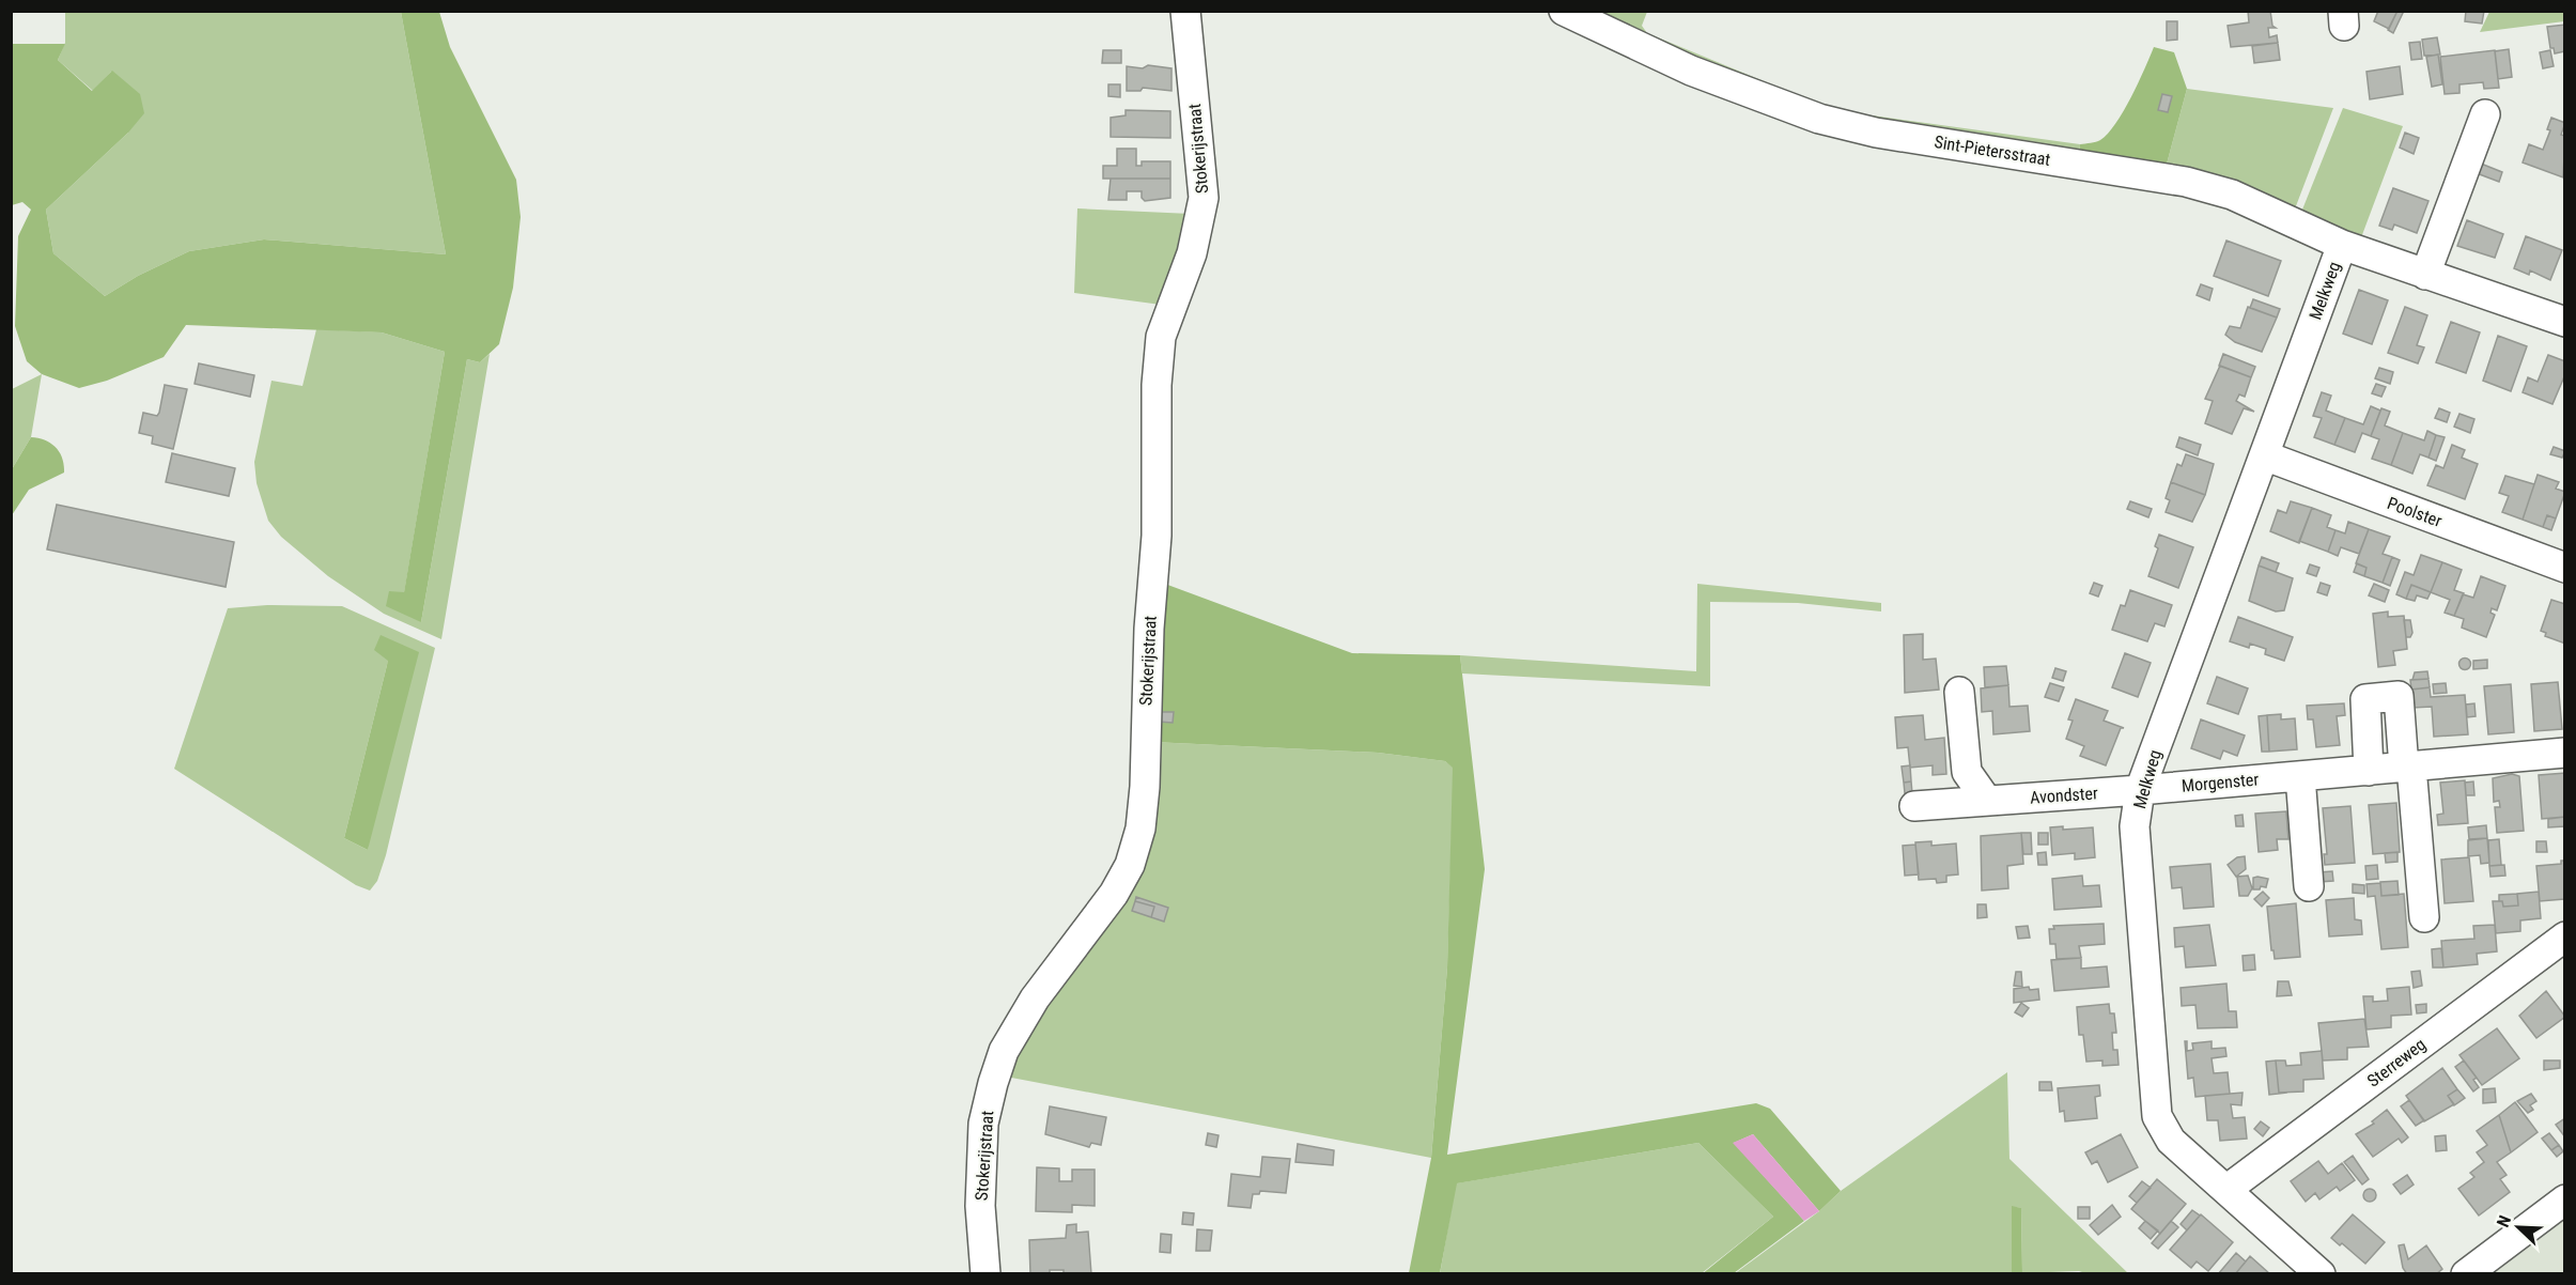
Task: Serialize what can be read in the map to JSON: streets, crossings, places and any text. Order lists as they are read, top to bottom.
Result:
{
  "streets": {
    "street": [
      "Stokerijstraat",
      "Sint-Pietersstraat",
      "Melkweg",
      "Poolster",
      "Morgenster",
      "Avondster",
      "Sterreweg"
    ]
  },
  "crossings": [
    ["Sint-Pietersstraat", "Melkweg"],
    ["Melkweg", "Poolster"],
    ["Melkweg", "Morgenster"],
    ["Melkweg", "Avondster"],
    ["Melkweg", "Sterreweg"],
    ["Morgenster", "Avondster"]
  ],
  "north": "top left"
}
